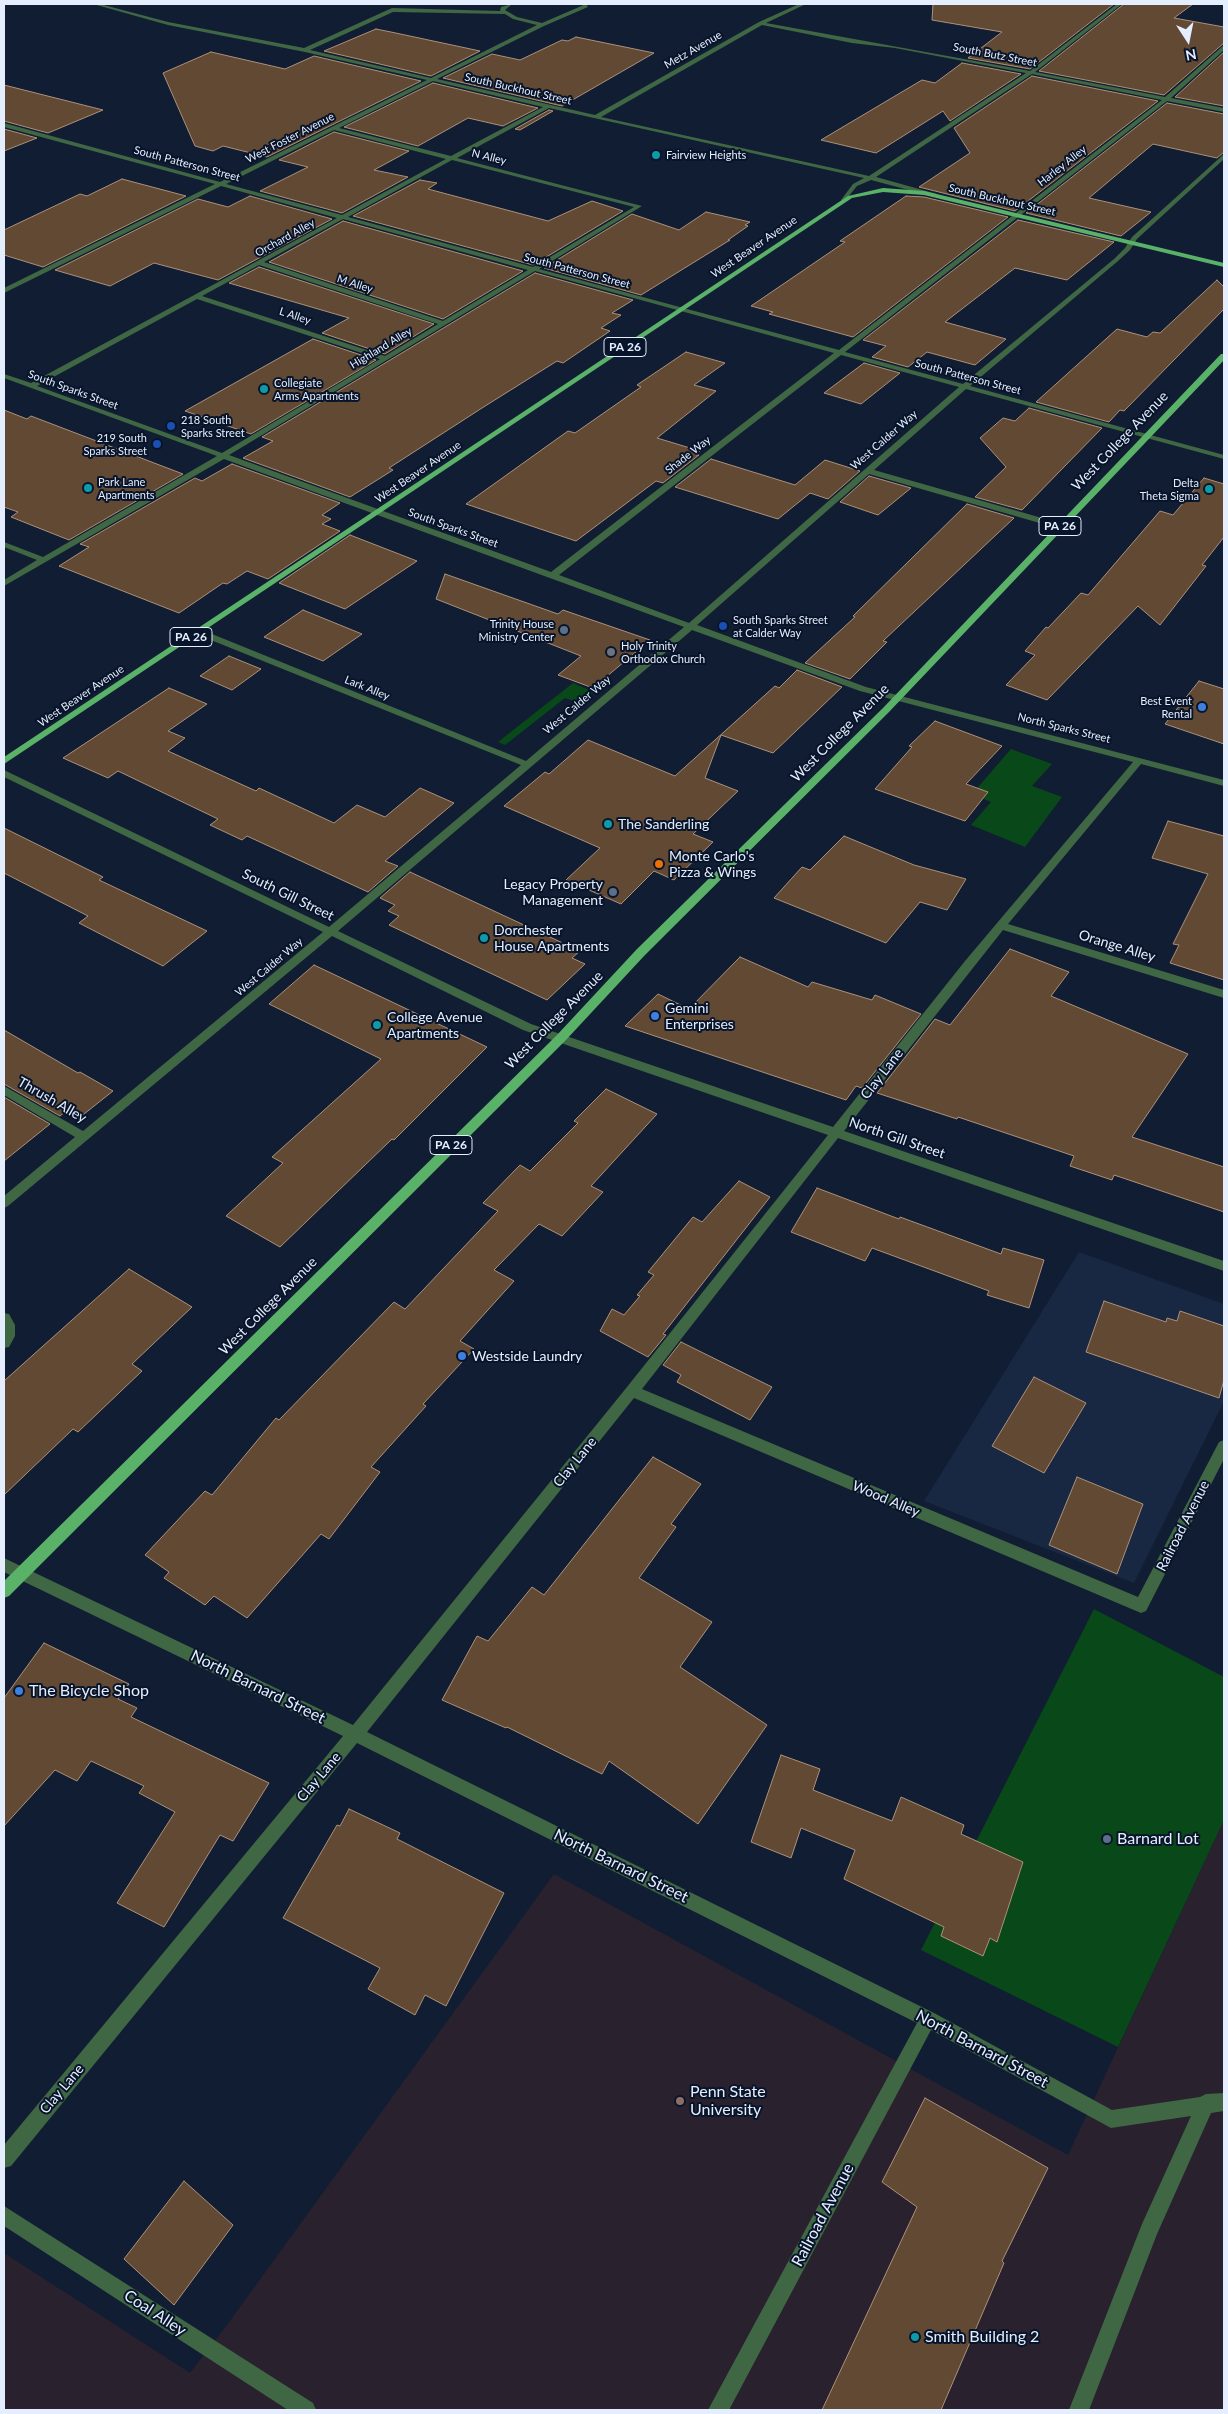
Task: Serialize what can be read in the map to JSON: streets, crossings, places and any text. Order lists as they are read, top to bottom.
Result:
{
  "streets": {
    "main road": [
      "South Buckhout Street",
      "West Beaver Avenue",
      "PA 26",
      "West College Avenue"
    ],
    "street": [
      "Metz Avenue",
      "South Butz Street",
      "West Foster Avenue",
      "N Alley",
      "South Patterson Street",
      "Harley Alley",
      "Orchard Alley",
      "M Alley",
      "L Alley",
      "Highland Alley",
      "South Sparks Street",
      "West Calder Way",
      "Shade Way",
      "Lark Alley",
      "North Sparks Street",
      "South Gill Street",
      "Orange Alley",
      "Clay Lane",
      "Thrush Alley",
      "North Gill Street",
      "Wood Alley",
      "Railroad Avenue",
      "North Barnard Street",
      "Coal Alley"
    ]
  },
  "crossings": [
    ["Metz Avenue", "South Butz Street"],
    ["Metz Avenue", "South Buckhout Street"],
    ["South Butz Street", "Harley Alley"],
    ["South Butz Street", "West Beaver Avenue"],
    ["South Buckhout Street", "West Foster Avenue"],
    ["South Buckhout Street", "Harley Alley"],
    ["South Buckhout Street", "Orchard Alley"],
    ["South Buckhout Street", "West Beaver Avenue"],
    ["South Buckhout Street", "West Calder Way"],
    ["West Foster Avenue", "N Alley"],
    ["West Foster Avenue", "South Patterson Street"],
    ["N Alley", "Orchard Alley"],
    ["N Alley", "Highland Alley"],
    ["South Patterson Street", "Harley Alley"],
    ["South Patterson Street", "Orchard Alley"],
    ["South Patterson Street", "West Beaver Avenue"],
    ["South Patterson Street", "Highland Alley"],
    ["South Patterson Street", "West Calder Way"],
    ["South Patterson Street", "West College Avenue"],
    ["South Patterson Street", "Shade Way"],
    ["Harley Alley", "Shade Way"],
    ["Orchard Alley", "M Alley"],
    ["Orchard Alley", "L Alley"],
    ["Orchard Alley", "South Sparks Street"],
    ["West Beaver Avenue", "South Sparks Street"],
    ["West Beaver Avenue", "Lark Alley"],
    ["M Alley", "Highland Alley"],
    ["L Alley", "Highland Alley"],
    ["Highland Alley", "South Sparks Street"],
    ["South Sparks Street", "West Calder Way"],
    ["South Sparks Street", "West College Avenue"],
    ["South Sparks Street", "Shade Way"],
    ["South Sparks Street", "North Sparks Street"],
    ["West Calder Way", "Lark Alley"],
    ["West Calder Way", "South Gill Street"],
    ["West Calder Way", "Thrush Alley"],
    ["West College Avenue", "North Sparks Street"],
    ["West College Avenue", "South Gill Street"],
    ["West College Avenue", "North Gill Street"],
    ["West College Avenue", "North Barnard Street"],
    ["North Sparks Street", "Clay Lane"],
    ["South Gill Street", "North Gill Street"],
    ["Orange Alley", "Clay Lane"],
    ["Clay Lane", "North Gill Street"],
    ["Clay Lane", "Wood Alley"],
    ["Clay Lane", "North Barnard Street"],
    ["Wood Alley", "Railroad Avenue"],
    ["Railroad Avenue", "North Barnard Street"]
  ],
  "places": [
    "Fairview Heights",
    "Collegiate Arms Apartments",
    "218 South Sparks Street",
    "219 South Sparks Street",
    "Park Lane Apartments",
    "Delta Theta Sigma",
    "South Sparks Street at Calder Way",
    "Trinity House Ministry Center",
    "Holy Trinity Orthodox Church",
    "Best Event Rental",
    "The Sanderling",
    "Monte Carlo's Pizza & Wings",
    "Legacy Property Management",
    "Dorchester House Apartments",
    "Gemini Enterprises",
    "College Avenue Apartments",
    "Westside Laundry",
    "The Bicycle Shop",
    "Barnard Lot",
    "Penn State University",
    "Smith Building 2"
  ],
  "north": "bottom"
}
